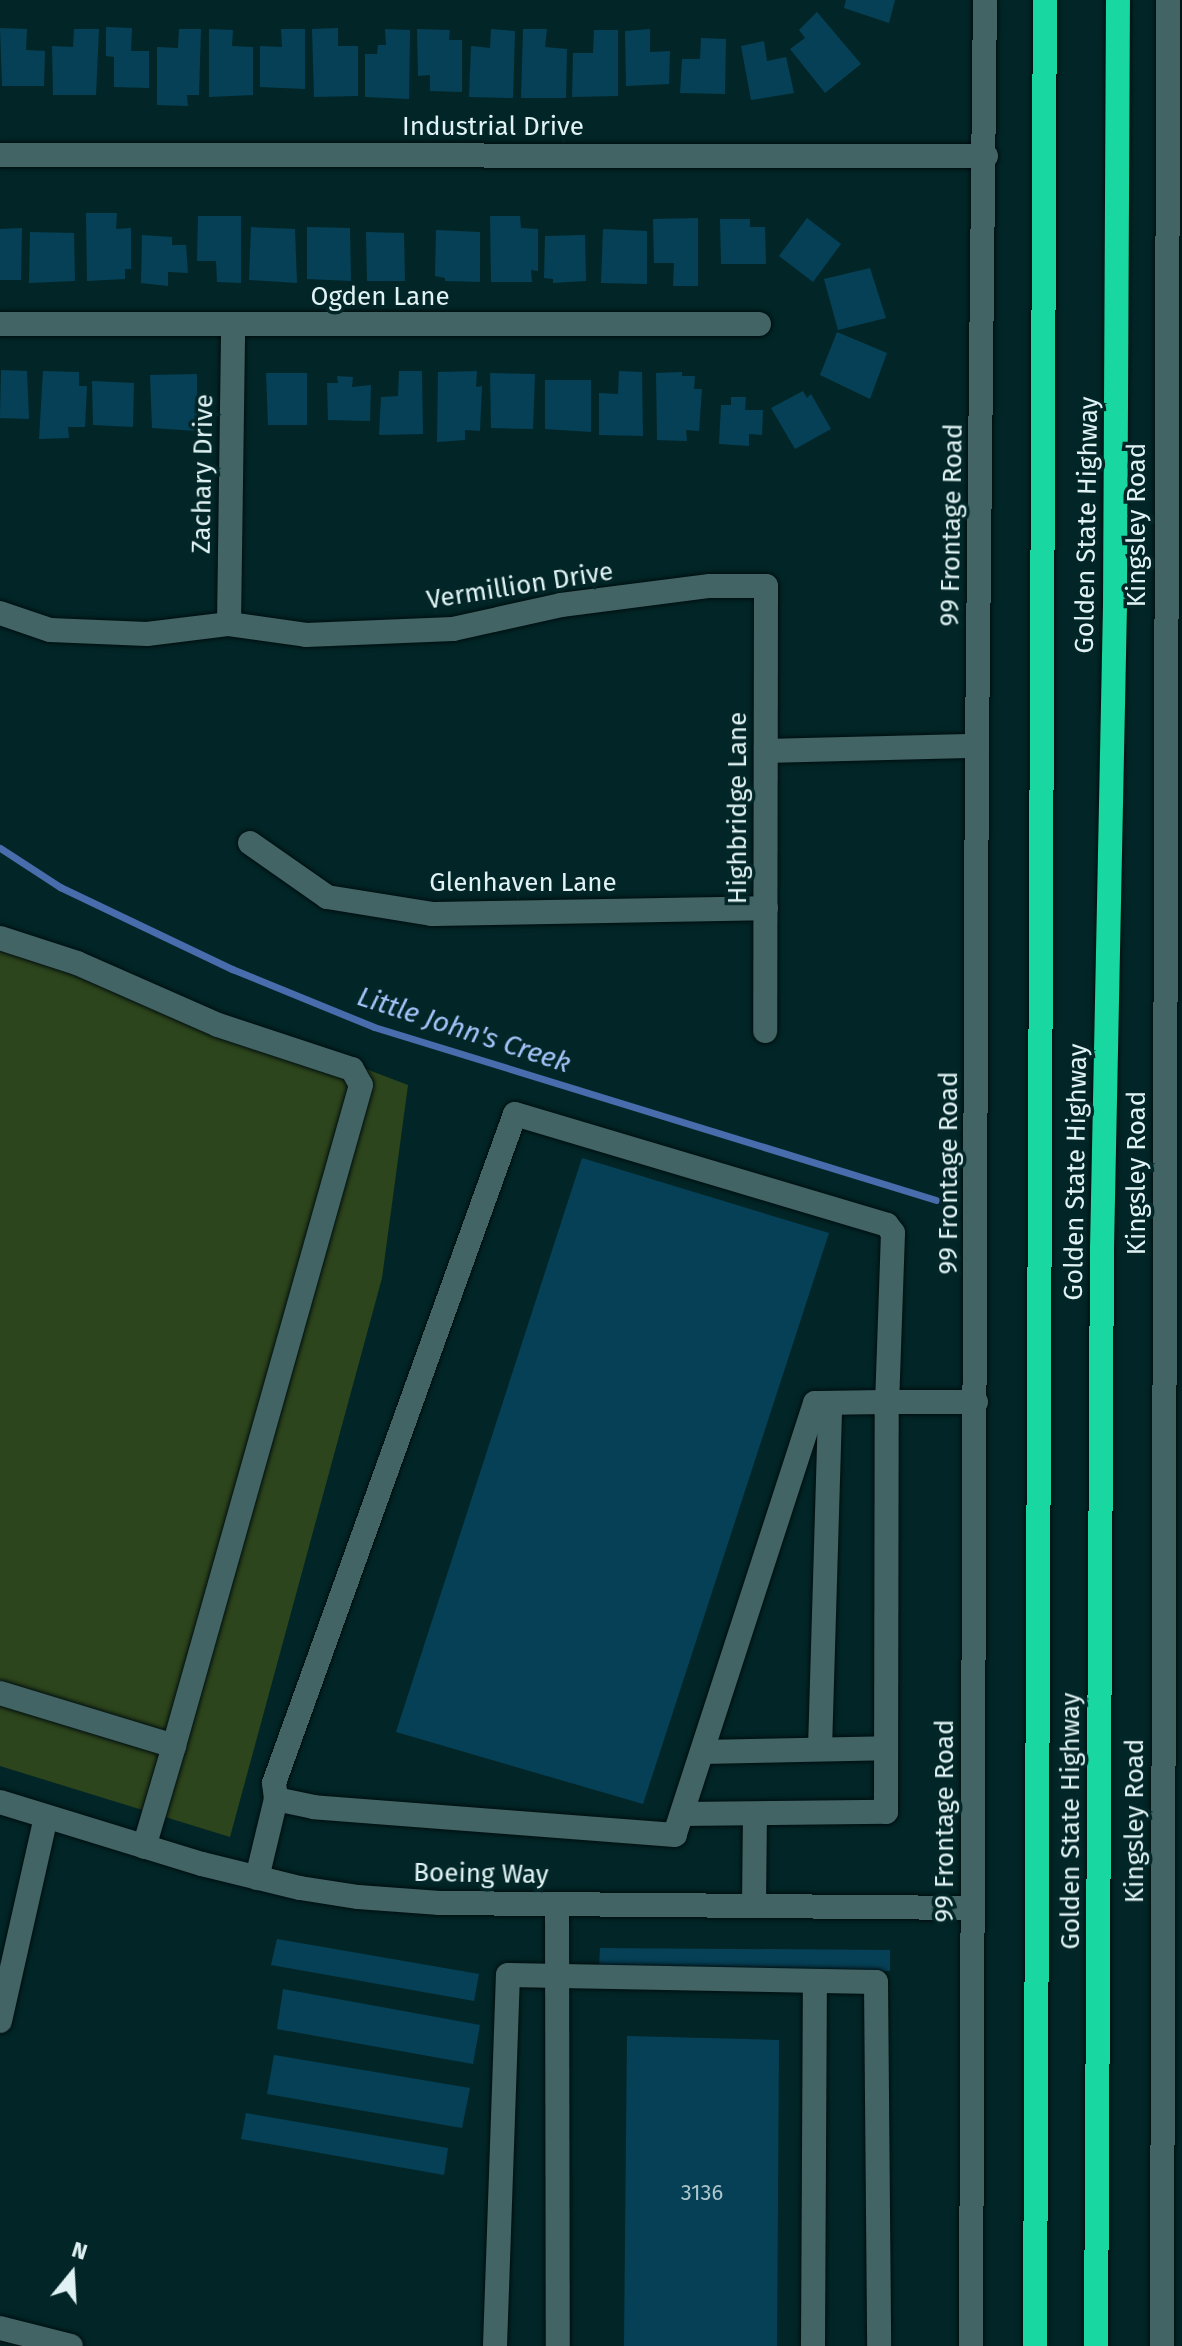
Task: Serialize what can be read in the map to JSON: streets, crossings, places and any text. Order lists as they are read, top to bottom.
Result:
{
  "streets": {
    "highway": ["Golden State Highway"],
    "street": [
      "Industrial Drive",
      "Ogden Lane",
      "Zachary Drive",
      "99 Frontage Road",
      "Kingsley Road",
      "Vermillion Drive",
      "Highbridge Lane",
      "Glenhaven Lane",
      "Boeing Way"
    ]
  },
  "crossings": [
    ["Industrial Drive", "99 Frontage Road"],
    ["Ogden Lane", "Zachary Drive"],
    ["Zachary Drive", "Vermillion Drive"],
    ["99 Frontage Road", "Boeing Way"],
    ["Vermillion Drive", "Highbridge Lane"],
    ["Highbridge Lane", "Glenhaven Lane"]
  ],
  "water": ["Little John's Creek"],
  "house_numbers": ["3136"],
  "north": "top"
}
